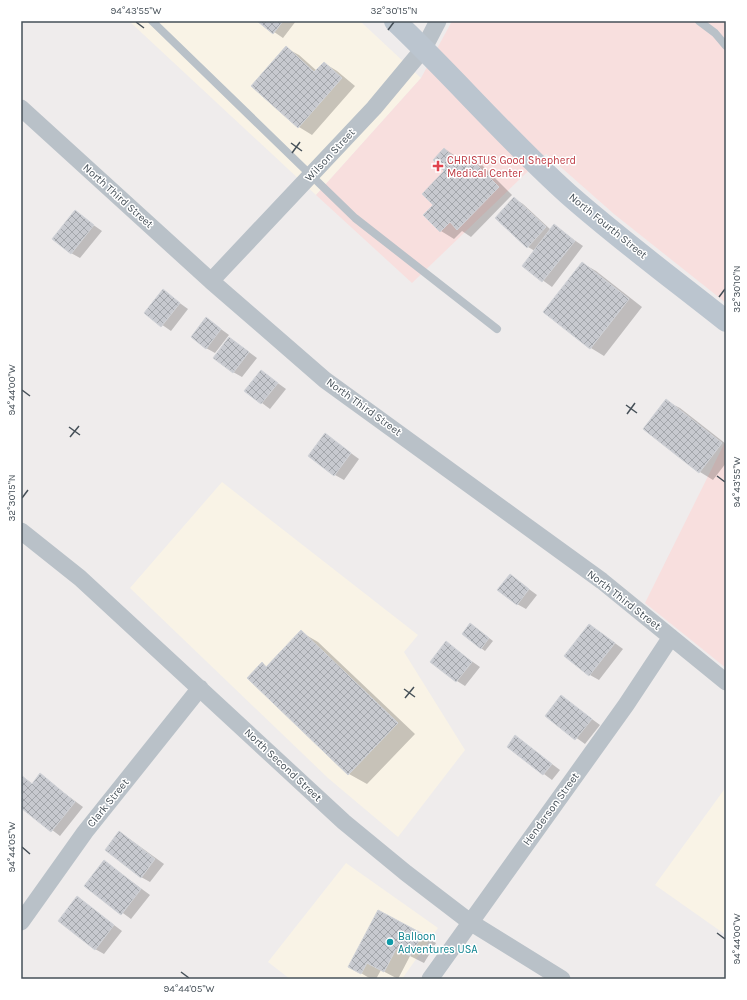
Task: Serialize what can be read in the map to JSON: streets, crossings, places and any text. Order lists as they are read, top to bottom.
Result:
{
  "streets": {
    "main road": ["North Fourth Street"],
    "street": [
      "Wilson Street",
      "North Third Street",
      "North Second Street",
      "Clark Street",
      "Henderson Street"
    ]
  },
  "crossings": [
    ["Wilson Street", "North Third Street"],
    ["Wilson Street", "North Fourth Street"],
    ["North Third Street", "Henderson Street"],
    ["North Second Street", "Clark Street"],
    ["North Second Street", "Henderson Street"]
  ],
  "places": {
    "health": ["CHRISTUS Good Shepherd Medical Center"],
    "other": ["Balloon Adventures USA"]
  },
  "coordinates": [
    "94°43'55\"W",
    "32°30'15\"N",
    "32°30'10\"N",
    "94°44'00\"W",
    "94°44'05\"W"
  ]
}
